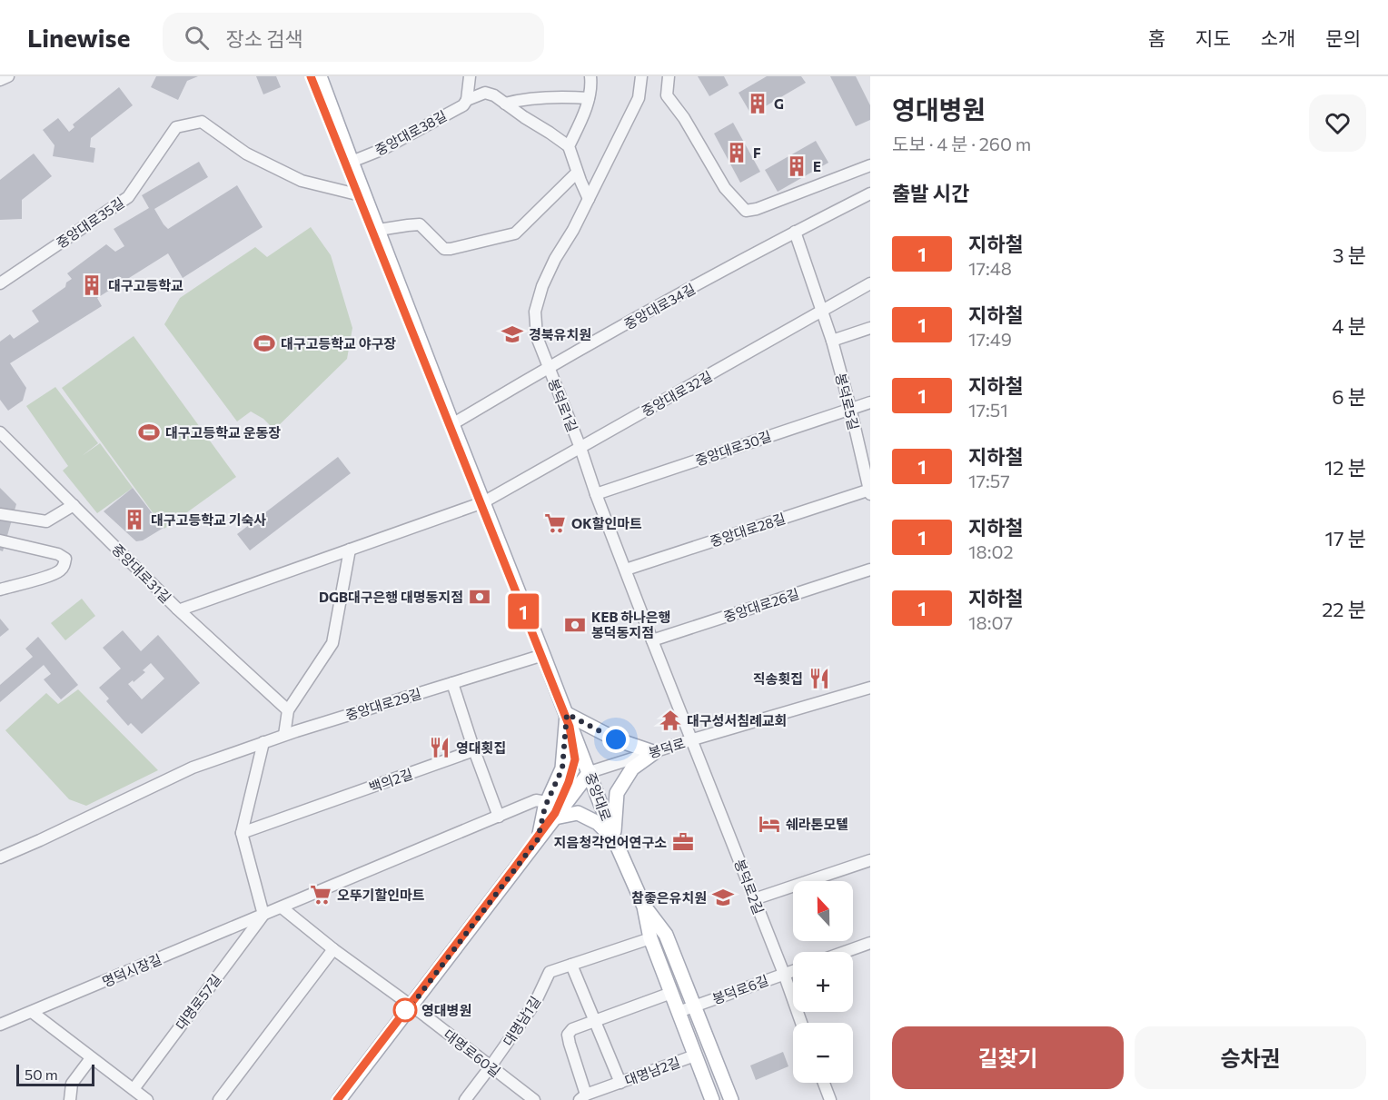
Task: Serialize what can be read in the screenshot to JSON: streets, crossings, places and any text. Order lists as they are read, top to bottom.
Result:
{
  "streets": {
    "main road": ["중앙대로"],
    "street": [
      "중앙대로38길",
      "중앙대로35길",
      "중앙대로34길",
      "중앙대로32길",
      "봉덕로5길",
      "봉덕로1길",
      "중앙대로30길",
      "중앙대로28길",
      "중앙대로31길",
      "중앙대로26길",
      "중앙대로29길",
      "봉덕로",
      "백의2길",
      "봉덕로2길",
      "명덕시장길",
      "봉덕로6길",
      "대명로57길",
      "대명남1길",
      "대명로60길",
      "대명남2길"
    ]
  },
  "crossings": [
    ["중앙대로38길", "중앙대로"],
    ["중앙대로35길", "중앙대로"],
    ["중앙대로34길", "봉덕로5길"],
    ["중앙대로34길", "봉덕로1길"],
    ["중앙대로34길", "중앙대로"],
    ["중앙대로32길", "봉덕로5길"],
    ["중앙대로32길", "봉덕로1길"],
    ["중앙대로32길", "중앙대로31길"],
    ["중앙대로32길", "중앙대로"],
    ["봉덕로5길", "중앙대로30길"],
    ["봉덕로5길", "중앙대로28길"],
    ["봉덕로1길", "중앙대로30길"],
    ["봉덕로1길", "중앙대로28길"],
    ["봉덕로1길", "중앙대로26길"],
    ["봉덕로1길", "봉덕로"],
    ["봉덕로1길", "봉덕로2길"],
    ["중앙대로31길", "중앙대로"],
    ["중앙대로29길", "중앙대로"],
    ["봉덕로", "중앙대로"],
    ["봉덕로", "봉덕로2길"],
    ["중앙대로", "봉덕로6길"],
    ["중앙대로", "대명남1길"],
    ["중앙대로", "대명남2길"],
    ["봉덕로2길", "봉덕로6길"],
    ["명덕시장길", "대명로57길"],
    ["대명남1길", "대명로60길"]
  ],
  "places": {
    "building": [
      "G",
      "F",
      "E",
      "대구고등학교",
      "대구고등학교 기숙사"
    ],
    "school or university": ["경북유치원", "참좋은유치원"],
    "sports": ["대구고등학교 야구장", "대구고등학교 운동장"],
    "supermarket": ["OK할인마트", "오뚜기할인마트"],
    "bank": ["DGB대구은행 대명동지점", "KEB 하나은행 봉덕동지점"],
    "restaurant": ["직송횟집", "영대횟집"],
    "temple": ["대구성서침례교회"],
    "hotel": ["쉐라톤모텔"],
    "office": ["지음청각언어연구소"],
    "other": ["영대병원"]
  },
  "lines": ["metro line 1"],
  "scale_bar": "50 m",
  "north": "top",
  "page": {
    "header": "Linewise",
    "search": "장소 검색",
    "nav": [
      "홈",
      "지도",
      "소개",
      "문의"
    ],
    "on_map": "1",
    "heading": [
      ["영대병원", "도보 · 4 분 · 260 m"],
      "출발 시간"
    ],
    "list": [
      {
        "mark": "1",
        "name": "지하철",
        "note": "17:48",
        "value": "3 분"
      },
      {
        "mark": "1",
        "name": "지하철",
        "note": "17:49",
        "value": "4 분"
      },
      {
        "mark": "1",
        "name": "지하철",
        "note": "17:51",
        "value": "6 분"
      },
      {
        "mark": "1",
        "name": "지하철",
        "note": "17:57",
        "value": "12 분"
      },
      {
        "mark": "1",
        "name": "지하철",
        "note": "18:02",
        "value": "17 분"
      },
      {
        "mark": "1",
        "name": "지하철",
        "note": "18:07",
        "value": "22 분"
      }
    ],
    "map_buttons": ["+", "−"],
    "buttons": ["길찾기", "승차권"],
    "scale": "50 m"
  }
}
